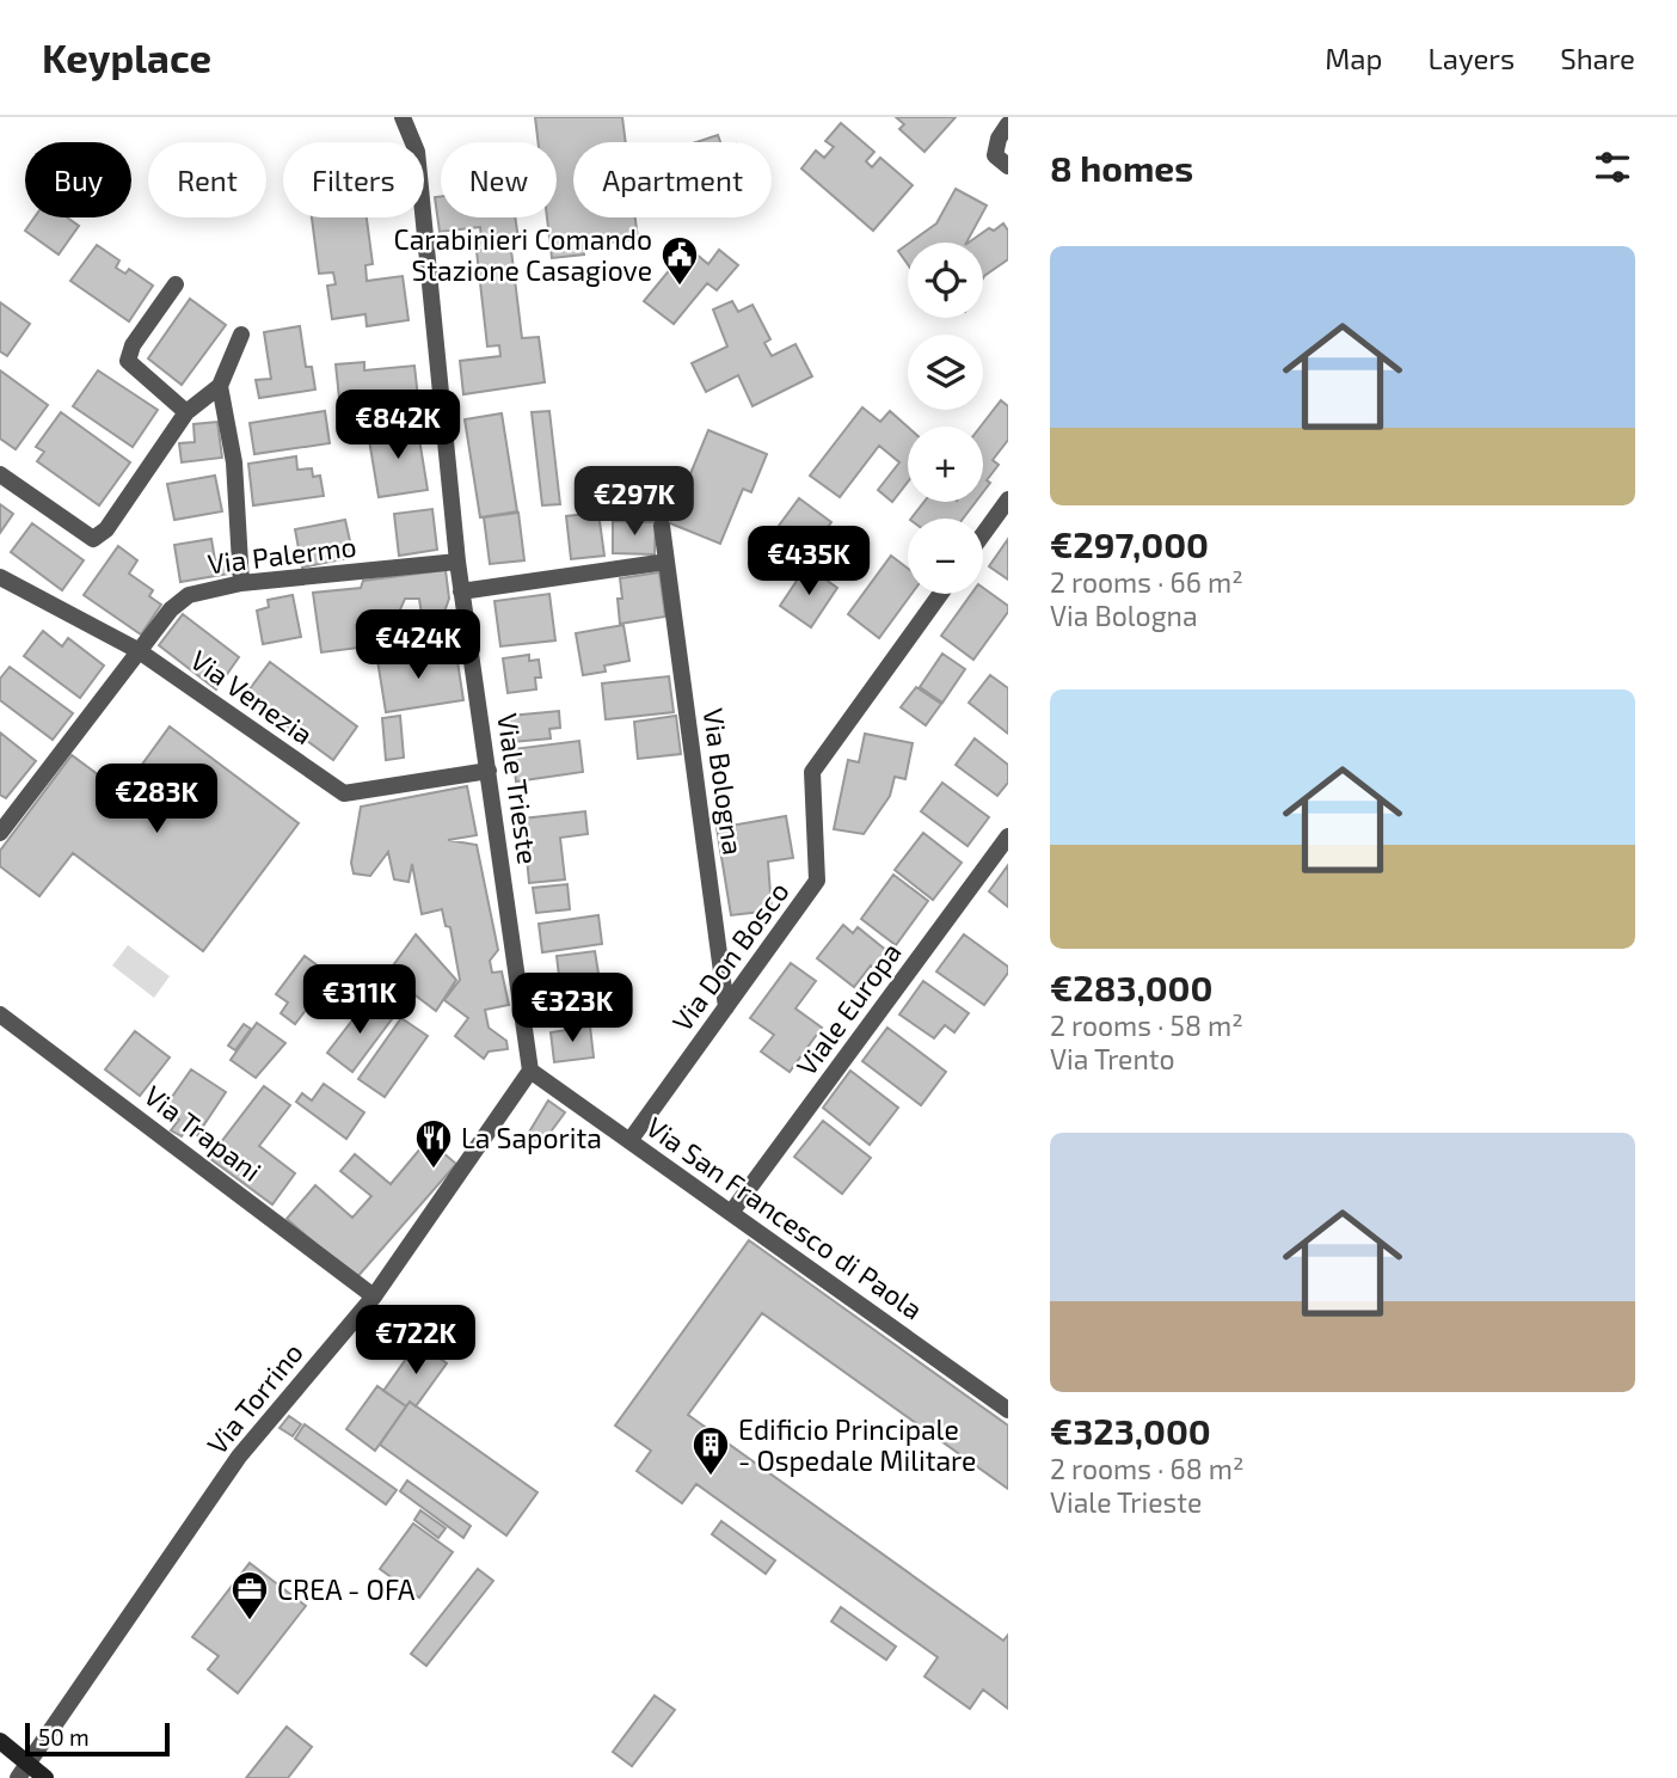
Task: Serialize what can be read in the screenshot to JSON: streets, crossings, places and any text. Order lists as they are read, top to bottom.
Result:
{
  "streets": {
    "street": [
      "Via Palermo",
      "Via Venezia",
      "Via Bologna",
      "Viale Trieste",
      "Via Don Bosco",
      "Viale Europa",
      "Via Trapani",
      "Via San Francesco di Paola",
      "Via Torrino"
    ]
  },
  "crossings": [
    ["Via Palermo", "Via Venezia"],
    ["Via Palermo", "Viale Trieste"],
    ["Via Venezia", "Viale Trieste"],
    ["Via Bologna", "Via Don Bosco"],
    ["Viale Trieste", "Via San Francesco di Paola"],
    ["Viale Trieste", "Via Torrino"],
    ["Via Don Bosco", "Via San Francesco di Paola"],
    ["Viale Europa", "Via San Francesco di Paola"],
    ["Via Trapani", "Via Torrino"],
    ["Via San Francesco di Paola", "Via Torrino"]
  ],
  "places": {
    "public building": ["Carabinieri Comando Stazione Casagiove"],
    "restaurant": ["La Saporita"],
    "building": ["Edificio Principale - Ospedale Militare"],
    "office": ["CREA - OFA"]
  },
  "scale_bar": "50 m",
  "page": {
    "header": "Keyplace",
    "nav": ["Map", "Layers", "Share"],
    "heading": "8 homes",
    "chip": [
      "Buy",
      "Rent",
      "Filters",
      "New",
      "Apartment"
    ],
    "list": [
      {
        "name": "€297,000",
        "note": "2 rooms · 66 m² · Via Bologna"
      },
      {
        "name": "€283,000",
        "note": "2 rooms · 58 m² · Via Trento"
      },
      {
        "name": "€323,000",
        "note": "2 rooms · 68 m² · Viale Trieste"
      }
    ],
    "map_buttons": ["+", "−"],
    "price": [
      "€842K",
      "€297K",
      "€435K",
      "€424K",
      "€283K",
      "€311K",
      "€323K",
      "€722K"
    ],
    "scale": "50 m"
  }
}
